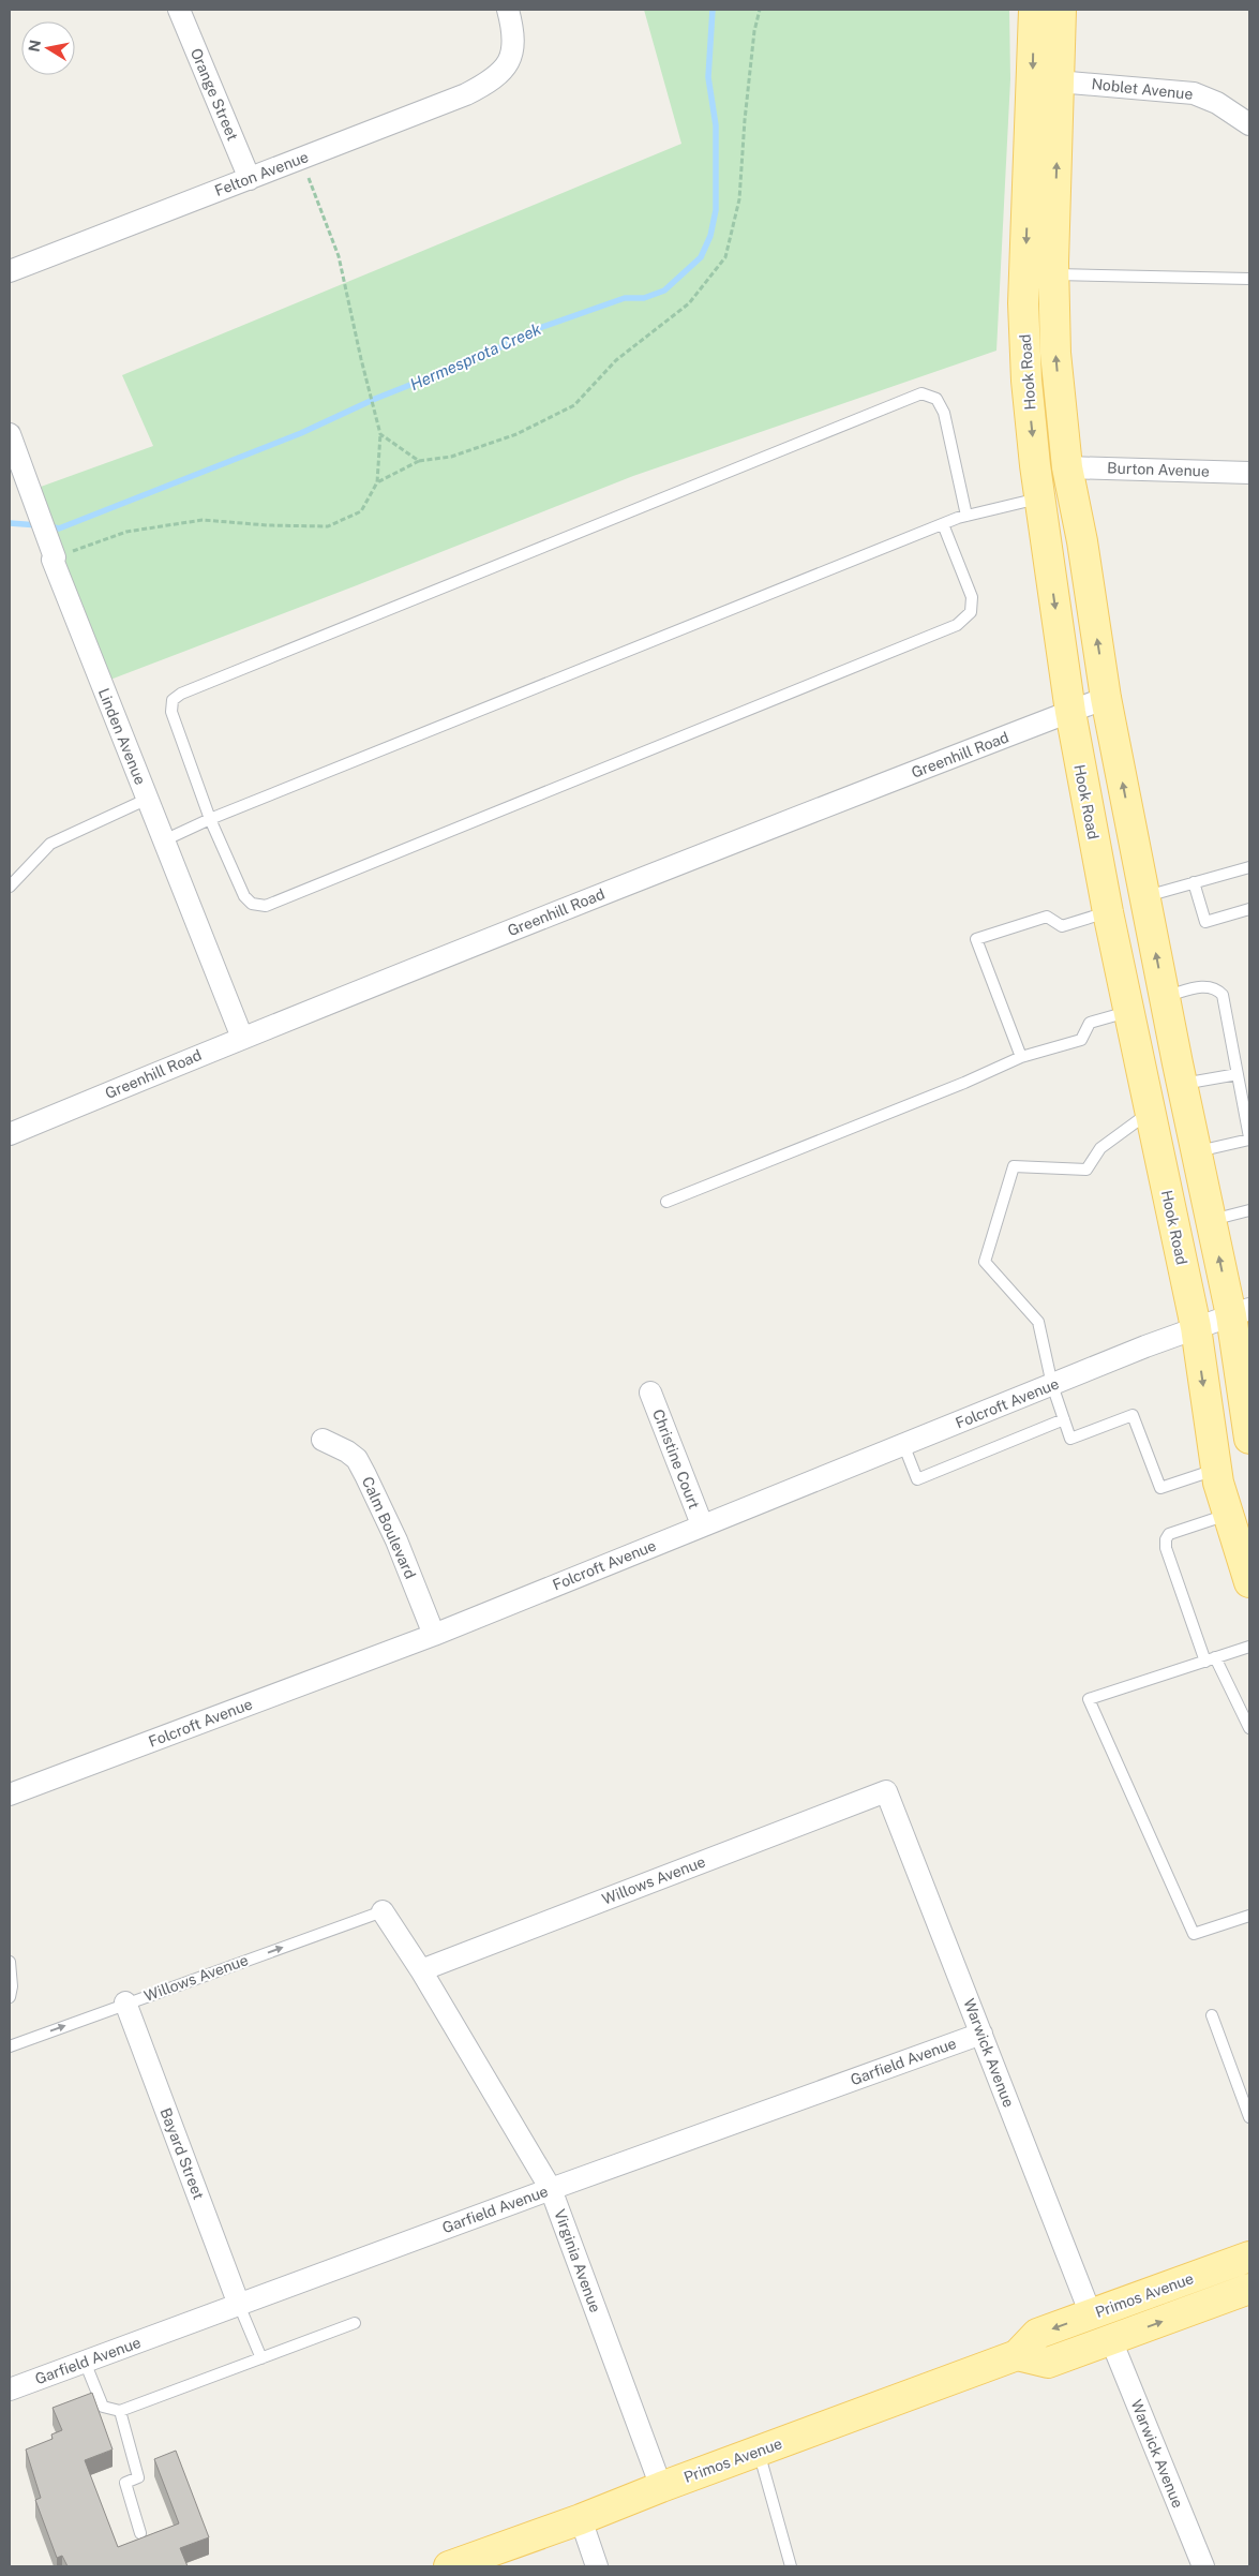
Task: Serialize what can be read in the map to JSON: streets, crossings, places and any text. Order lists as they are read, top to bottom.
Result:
{
  "streets": {
    "main road": ["Hook Road", "Primos Avenue"],
    "street": [
      "Noblet Avenue",
      "Orange Street",
      "Felton Avenue",
      "Burton Avenue",
      "Linden Avenue",
      "Greenhill Road",
      "Folcroft Avenue",
      "Christine Court",
      "Calm Boulevard",
      "Willows Avenue",
      "Warwick Avenue",
      "Garfield Avenue",
      "Bayard Street",
      "Virginia Avenue"
    ]
  },
  "crossings": [
    ["Noblet Avenue", "Hook Road"],
    ["Orange Street", "Felton Avenue"],
    ["Hook Road", "Burton Avenue"],
    ["Hook Road", "Greenhill Road"],
    ["Hook Road", "Folcroft Avenue"],
    ["Linden Avenue", "Greenhill Road"],
    ["Folcroft Avenue", "Christine Court"],
    ["Folcroft Avenue", "Calm Boulevard"],
    ["Willows Avenue", "Warwick Avenue"],
    ["Willows Avenue", "Bayard Street"],
    ["Willows Avenue", "Virginia Avenue"],
    ["Warwick Avenue", "Garfield Avenue"],
    ["Warwick Avenue", "Primos Avenue"],
    ["Garfield Avenue", "Bayard Street"],
    ["Garfield Avenue", "Virginia Avenue"],
    ["Virginia Avenue", "Primos Avenue"]
  ],
  "one_way": ["Willows Avenue"],
  "water": ["Hermesprota Creek"],
  "north": "left"
}
